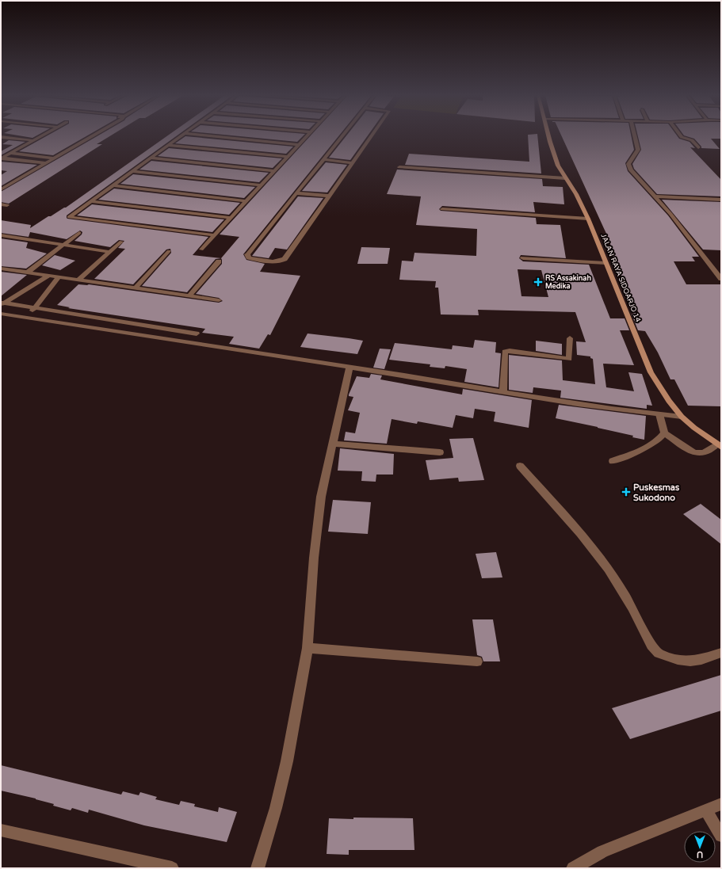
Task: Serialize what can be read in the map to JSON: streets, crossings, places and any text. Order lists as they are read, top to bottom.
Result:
{
  "streets": {
    "main road": ["JALAN RAYA SIDOARJO 14"]
  },
  "places": {
    "health": ["RS Assakinah Medika", "Puskesmas Sukodono"]
  },
  "north": "bottom"
}
